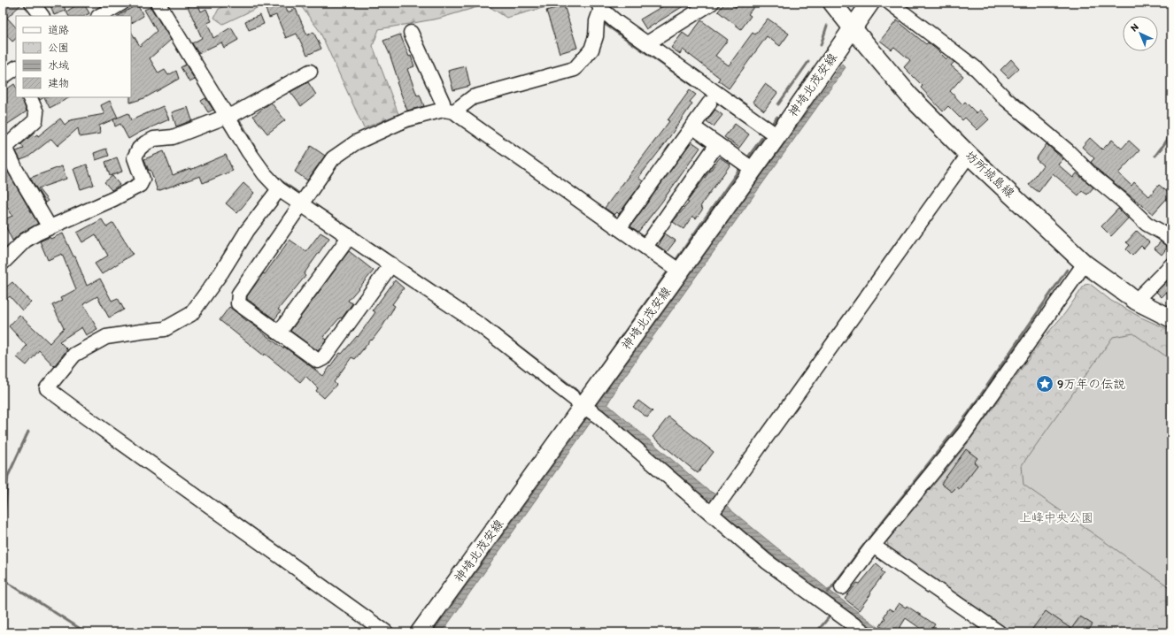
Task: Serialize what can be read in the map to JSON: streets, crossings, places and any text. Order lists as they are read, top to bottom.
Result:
{
  "streets": {
    "main road": ["神埼北茂安線", "坊所城島線"]
  },
  "crossings": [
    ["神埼北茂安線", "坊所城島線"]
  ],
  "parks": ["上峰中央公園"],
  "places": {
    "place": ["9万年の伝説"]
  },
  "legend": [
    "道路",
    "公園",
    "水域",
    "建物"
  ],
  "north": "top left"
}
